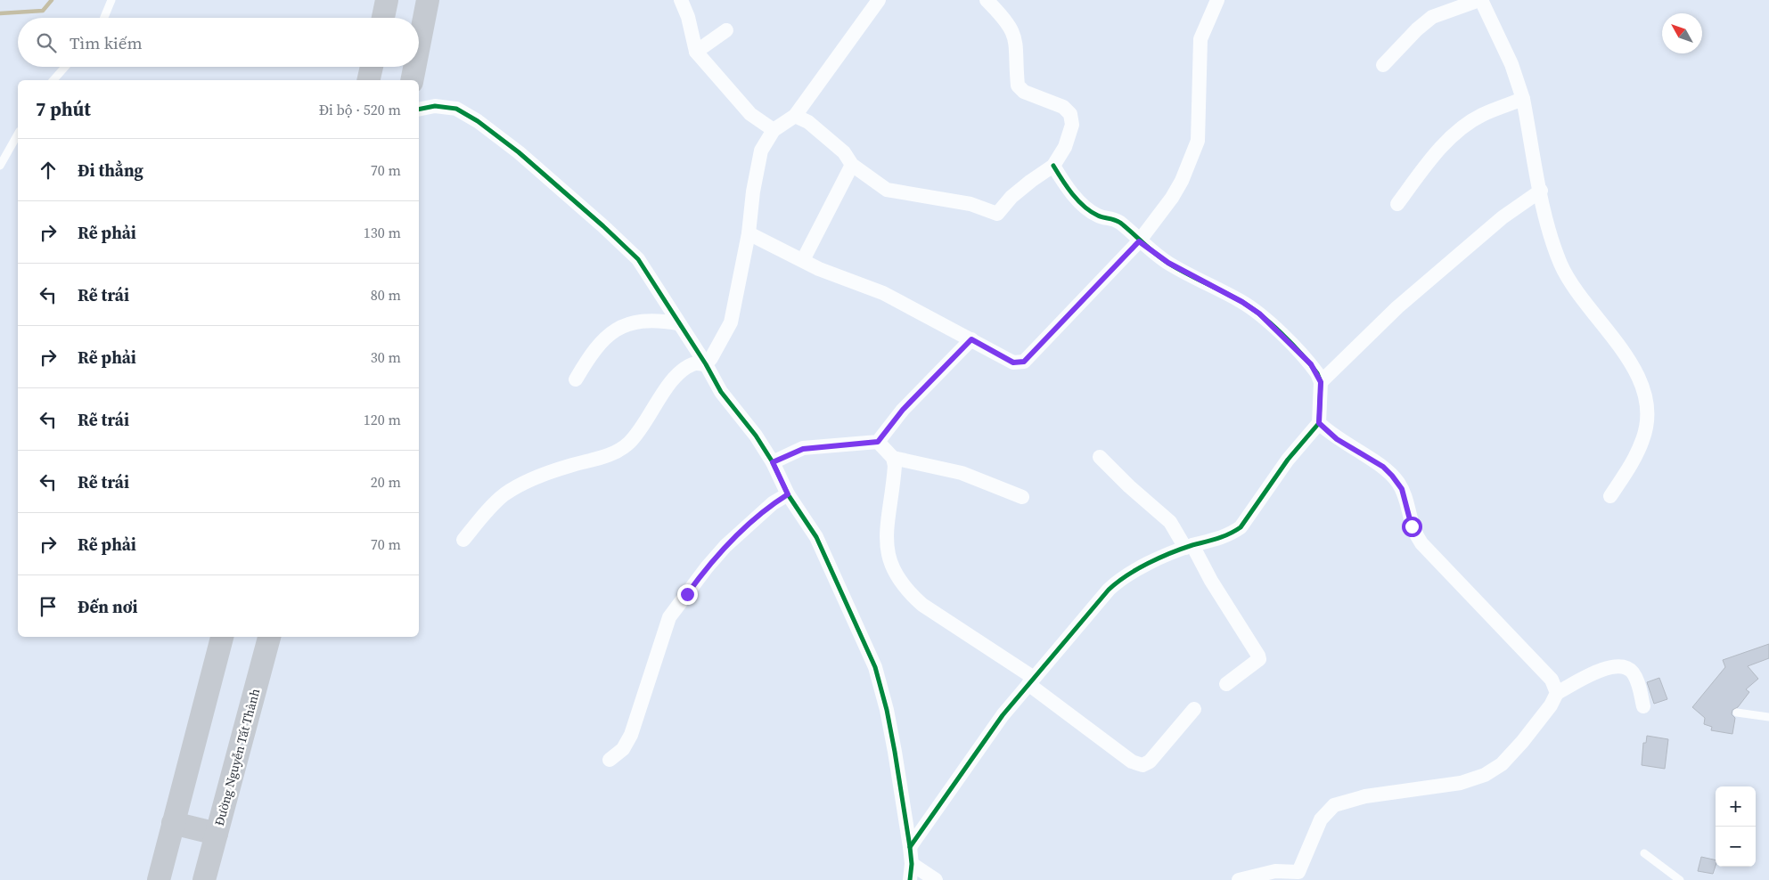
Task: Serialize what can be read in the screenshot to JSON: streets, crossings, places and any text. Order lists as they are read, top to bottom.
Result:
{
  "streets": {
    "main road": ["Đường Nguyễn Tất Thành"]
  },
  "north": "top left",
  "page": {
    "search": "Tìm kiếm",
    "heading": ["7 phút", "Đi bộ · 520 m"],
    "list": [
      ["Đi thẳng", "70 m"],
      ["Rẽ phải", "130 m"],
      ["Rẽ trái", "80 m"],
      ["Rẽ phải", "30 m"],
      ["Rẽ trái", "120 m"],
      ["Rẽ trái", "20 m"],
      ["Rẽ phải", "70 m"],
      "Đến nơi"
    ],
    "map_buttons": ["+", "−"]
  }
}
